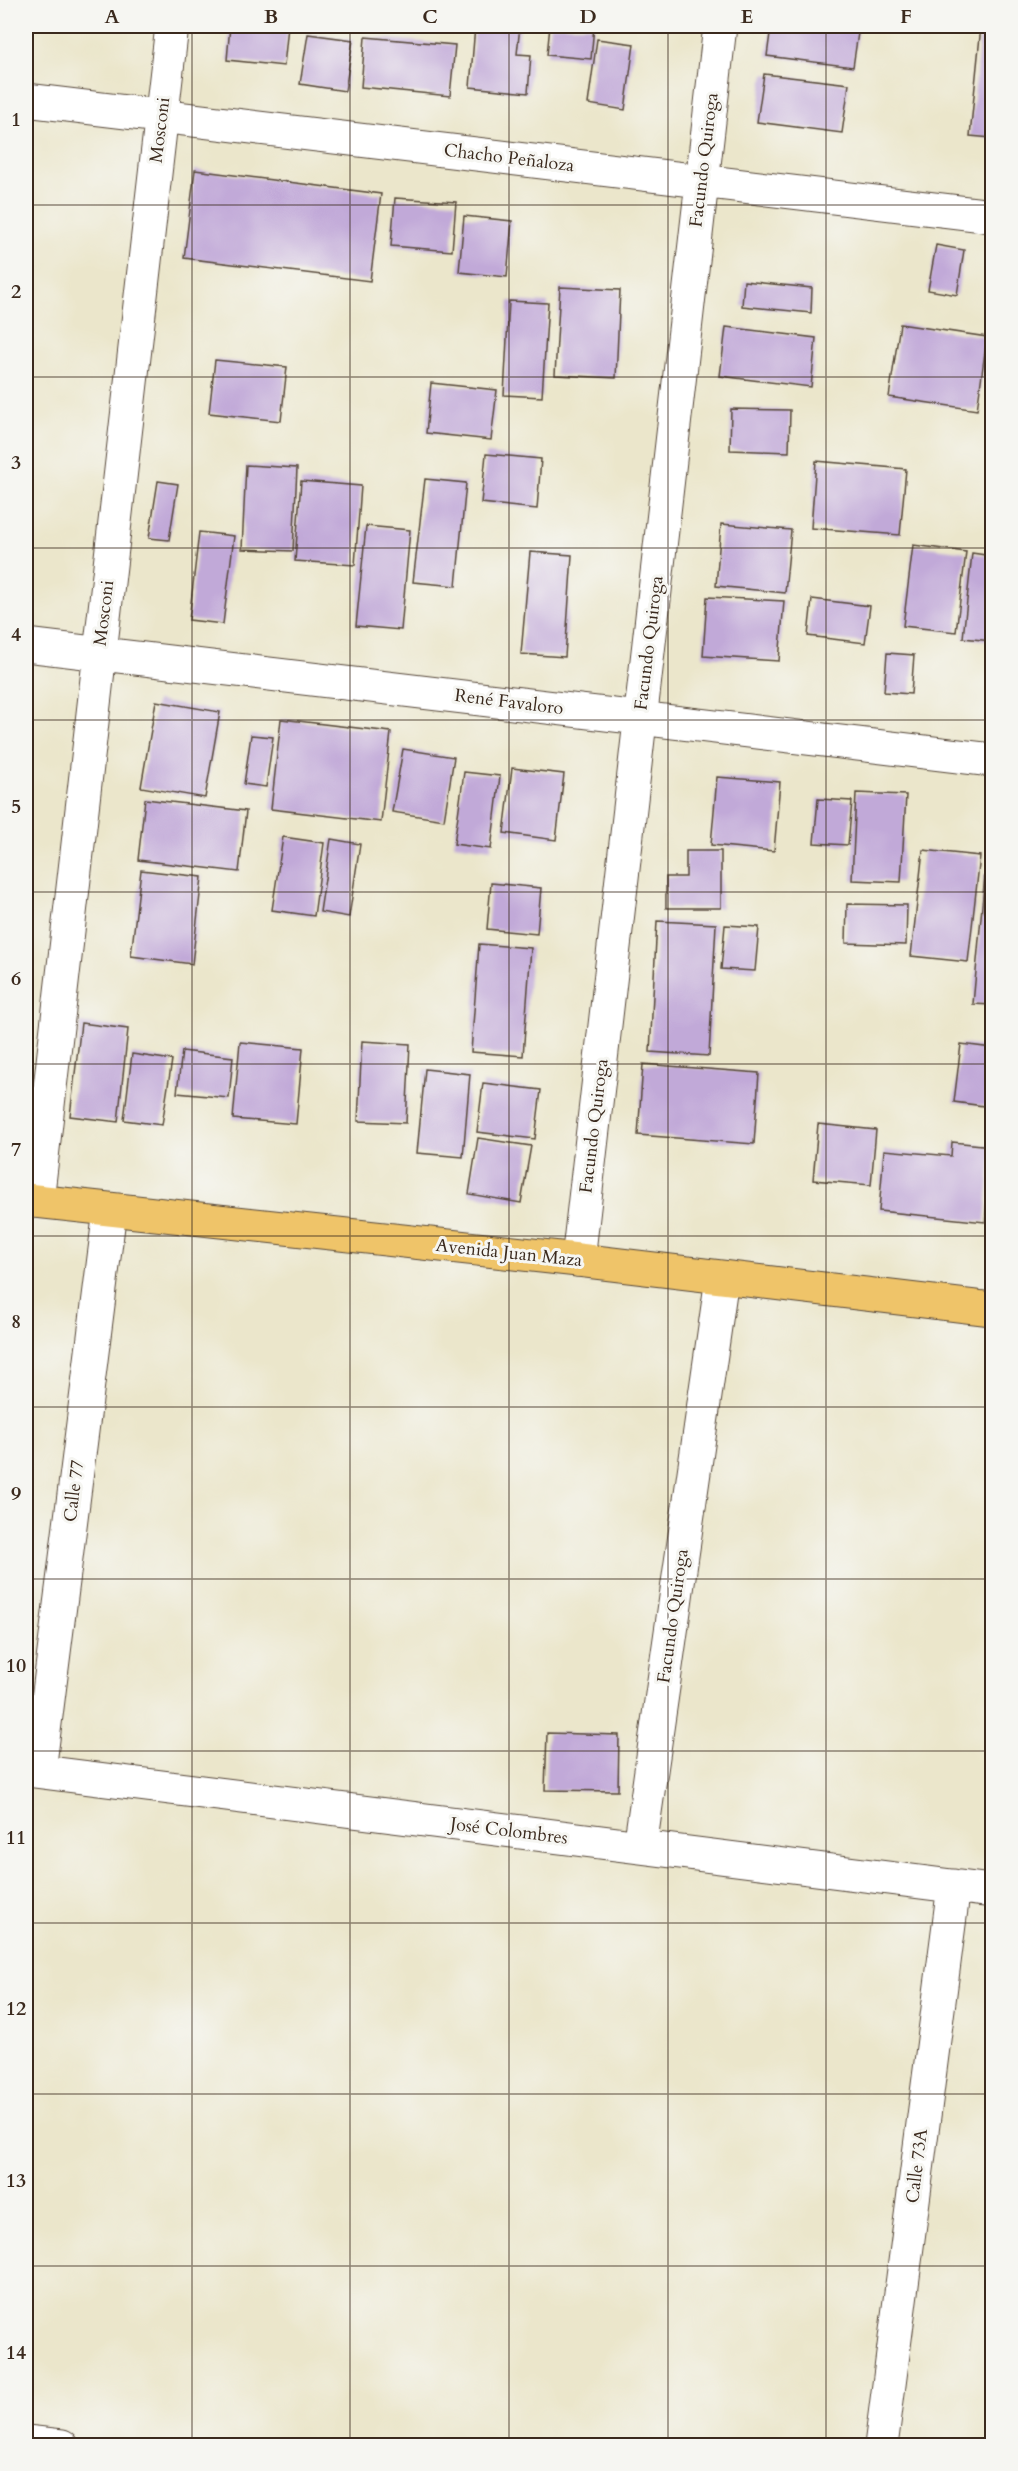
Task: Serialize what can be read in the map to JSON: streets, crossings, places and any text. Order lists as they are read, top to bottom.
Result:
{
  "streets": {
    "main road": ["Avenida Juan Maza"],
    "street": [
      "Mosconi",
      "Chacho Peñaloza",
      "Facundo Quiroga",
      "René Favaloro",
      "Calle 77",
      "José Colombres",
      "Calle 73A"
    ]
  },
  "crossings": [
    ["Mosconi", "Chacho Peñaloza"],
    ["Mosconi", "René Favaloro"],
    ["Mosconi", "Avenida Juan Maza"],
    ["Chacho Peñaloza", "Facundo Quiroga"],
    ["Facundo Quiroga", "René Favaloro"],
    ["Facundo Quiroga", "Avenida Juan Maza"],
    ["Facundo Quiroga", "José Colombres"],
    ["Avenida Juan Maza", "Calle 77"],
    ["Calle 77", "José Colombres"],
    ["José Colombres", "Calle 73A"]
  ],
  "grid": {
    "columns": [
      "A",
      "B",
      "C",
      "D",
      "E",
      "F"
    ],
    "rows": [
      "1",
      "2",
      "3",
      "4",
      "5",
      "6",
      "7",
      "8",
      "9",
      "10",
      "11",
      "12",
      "13",
      "14"
    ]
  }
}
